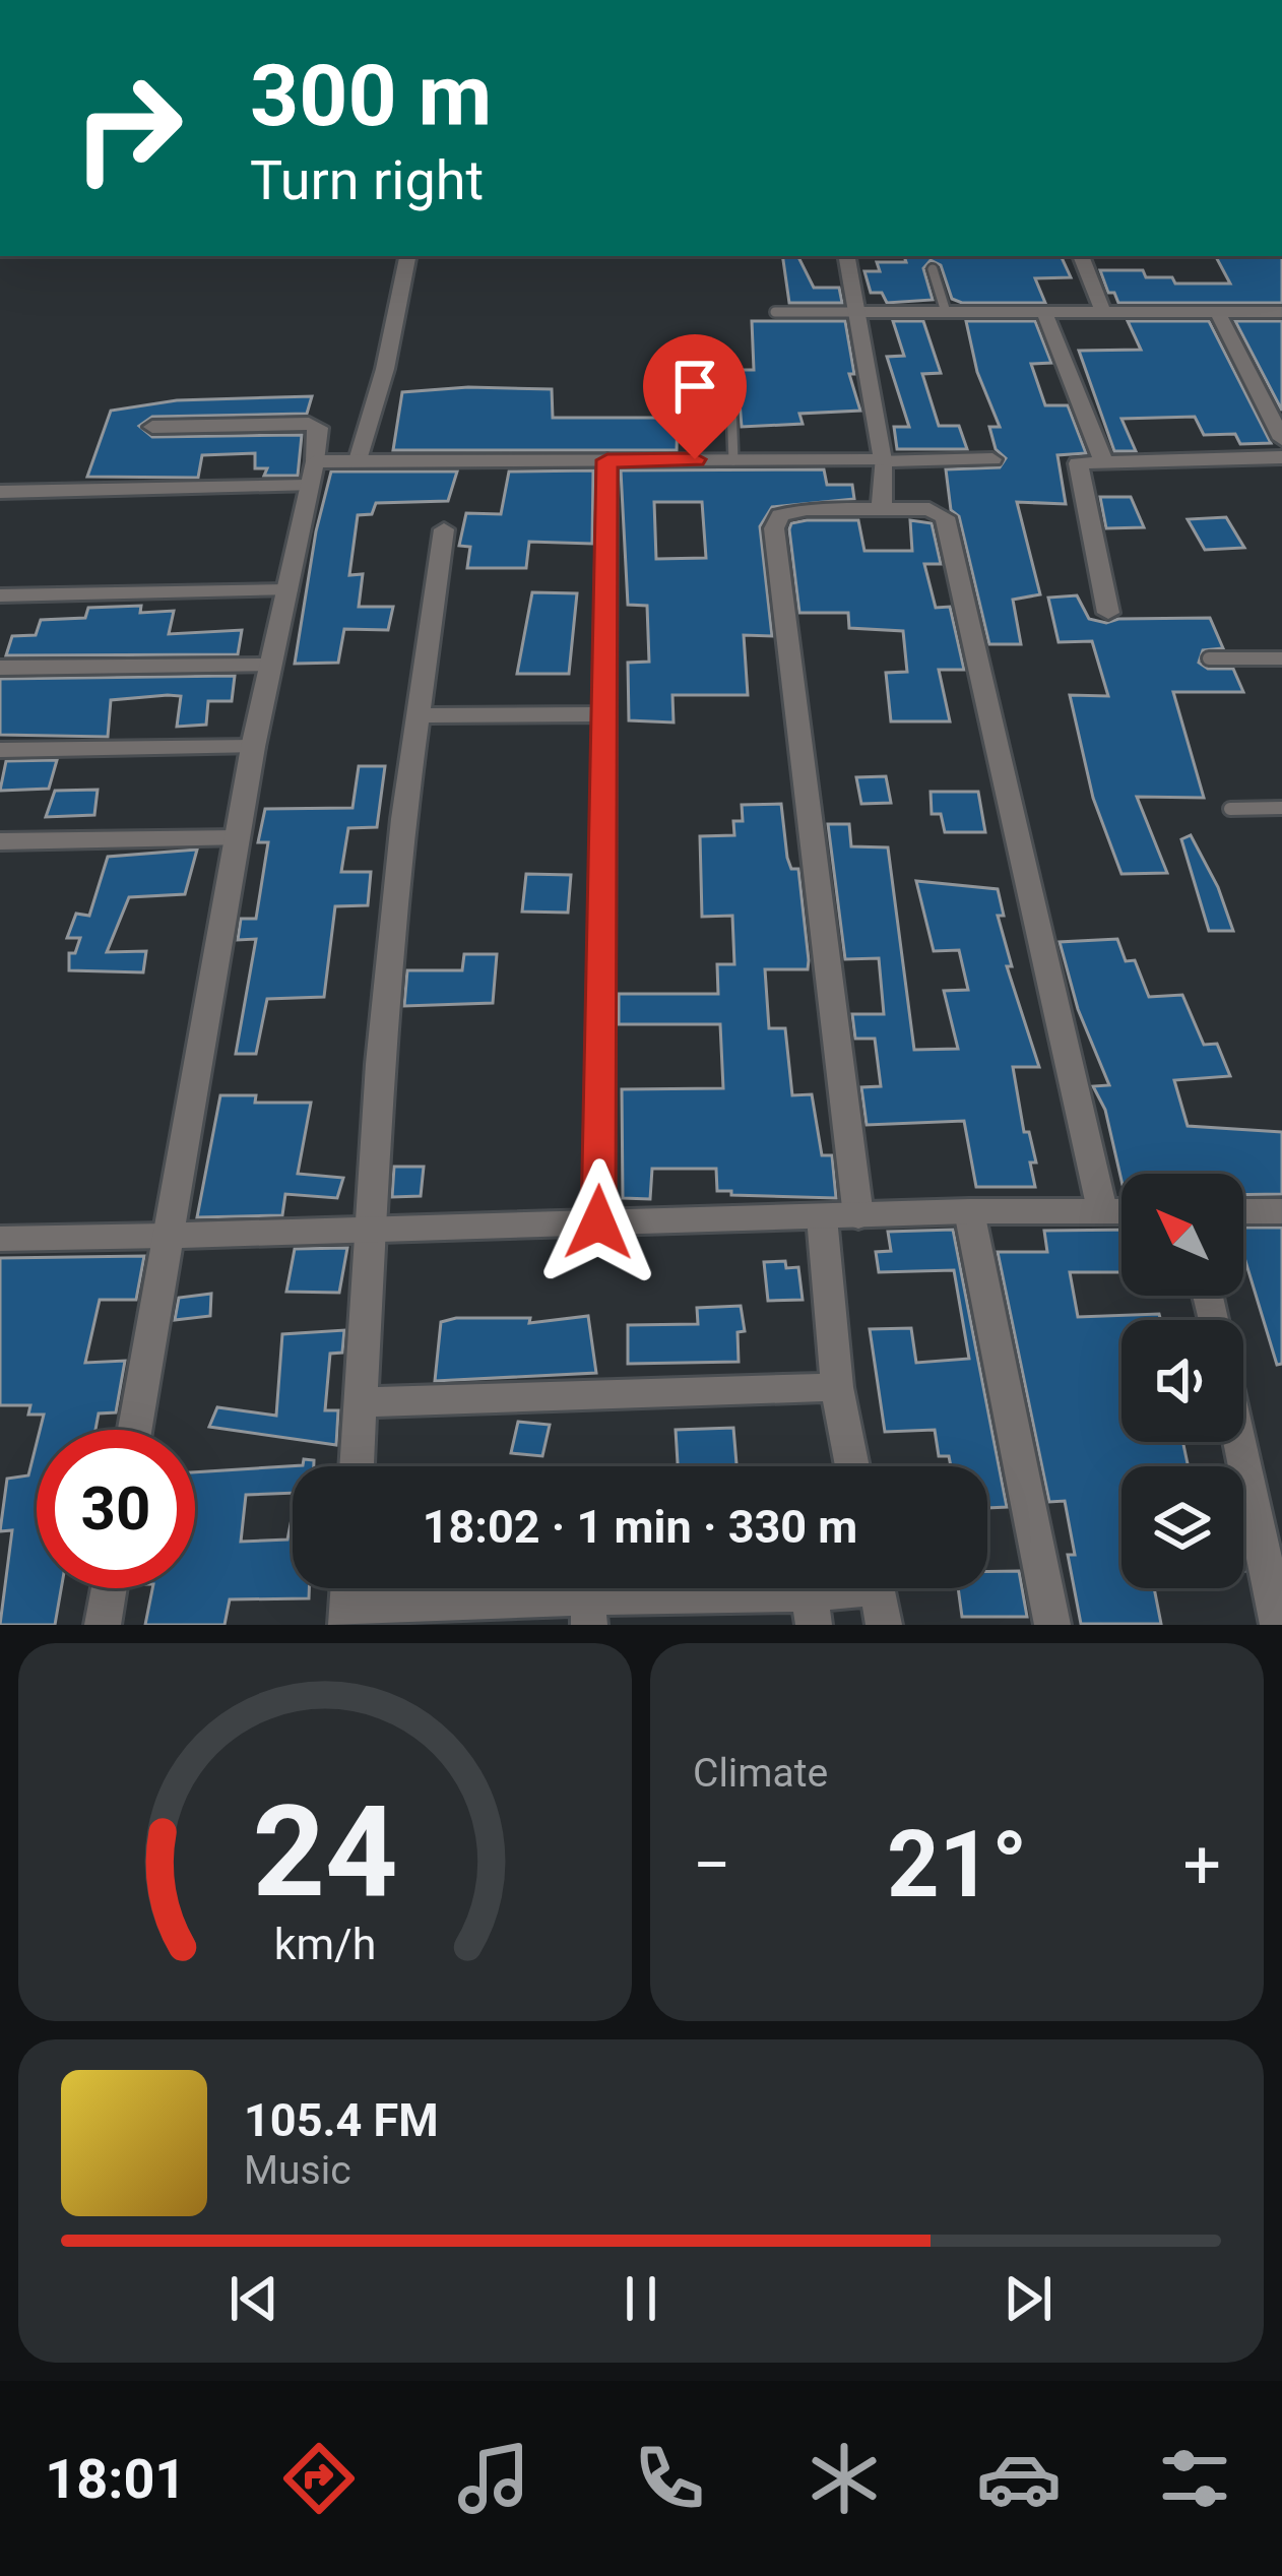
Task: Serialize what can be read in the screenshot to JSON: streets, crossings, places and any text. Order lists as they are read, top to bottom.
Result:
{
  "north": "top left",
  "page": {
    "turn": ["300 m", "Turn right"],
    "limit": "30",
    "trip": "18:02 · 1 min · 330 m",
    "tile": "Climate",
    "heat": ["−", "21°", "+"],
    "song": ["105.4 FM", "Music"],
    "tabs": "18:01",
    "gauge": ["24", "km/h"]
  }
}
